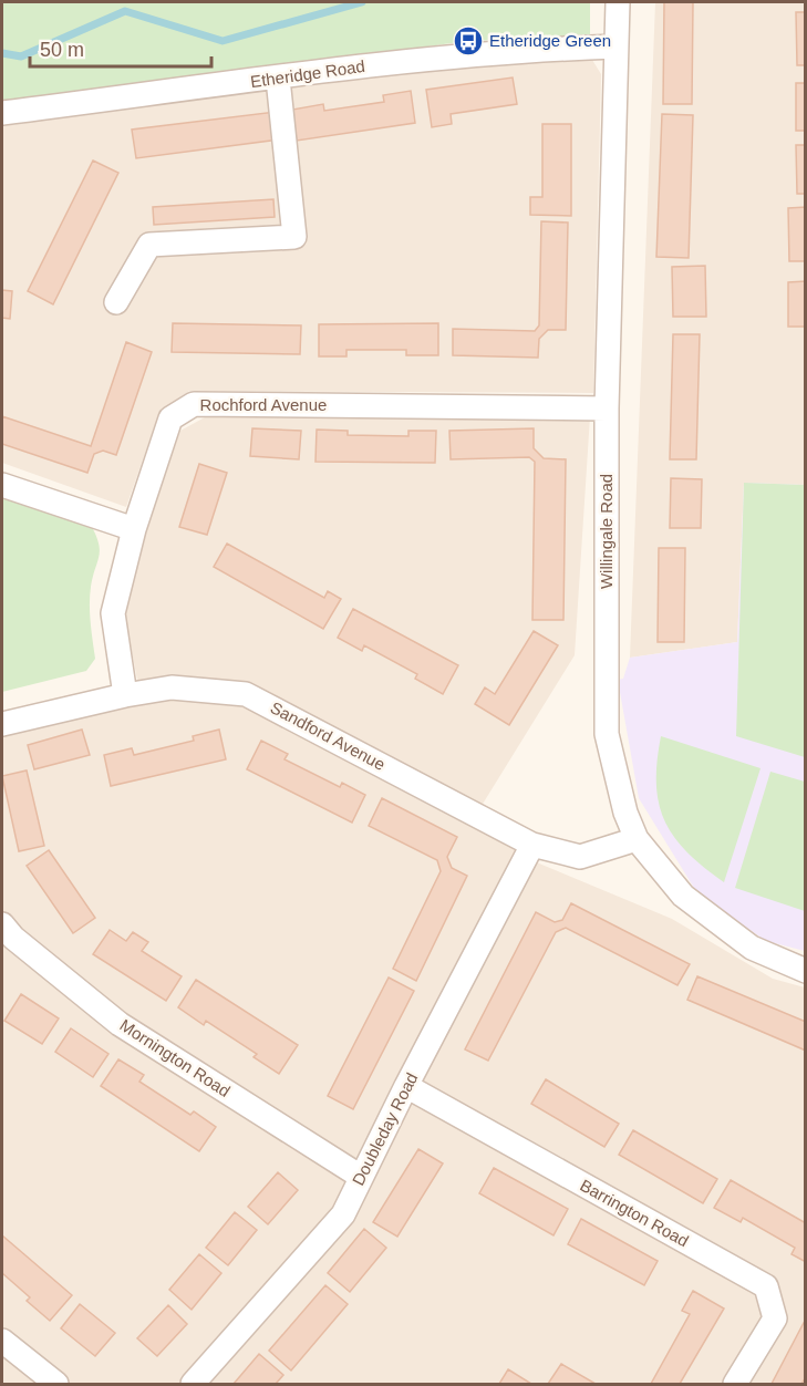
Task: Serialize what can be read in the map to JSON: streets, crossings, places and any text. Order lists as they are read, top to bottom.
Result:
{
  "streets": {
    "street": [
      "Etheridge Road",
      "Rochford Avenue",
      "Willingale Road",
      "Sandford Avenue",
      "Mornington Road",
      "Doubleday Road",
      "Barrington Road"
    ]
  },
  "crossings": [
    ["Etheridge Road", "Willingale Road"],
    ["Rochford Avenue", "Willingale Road"],
    ["Rochford Avenue", "Sandford Avenue"],
    ["Willingale Road", "Sandford Avenue"],
    ["Sandford Avenue", "Doubleday Road"],
    ["Mornington Road", "Doubleday Road"],
    ["Doubleday Road", "Barrington Road"]
  ],
  "places": {
    "bus stop": ["Etheridge Green"]
  },
  "scale_bar": "50 m"
}
